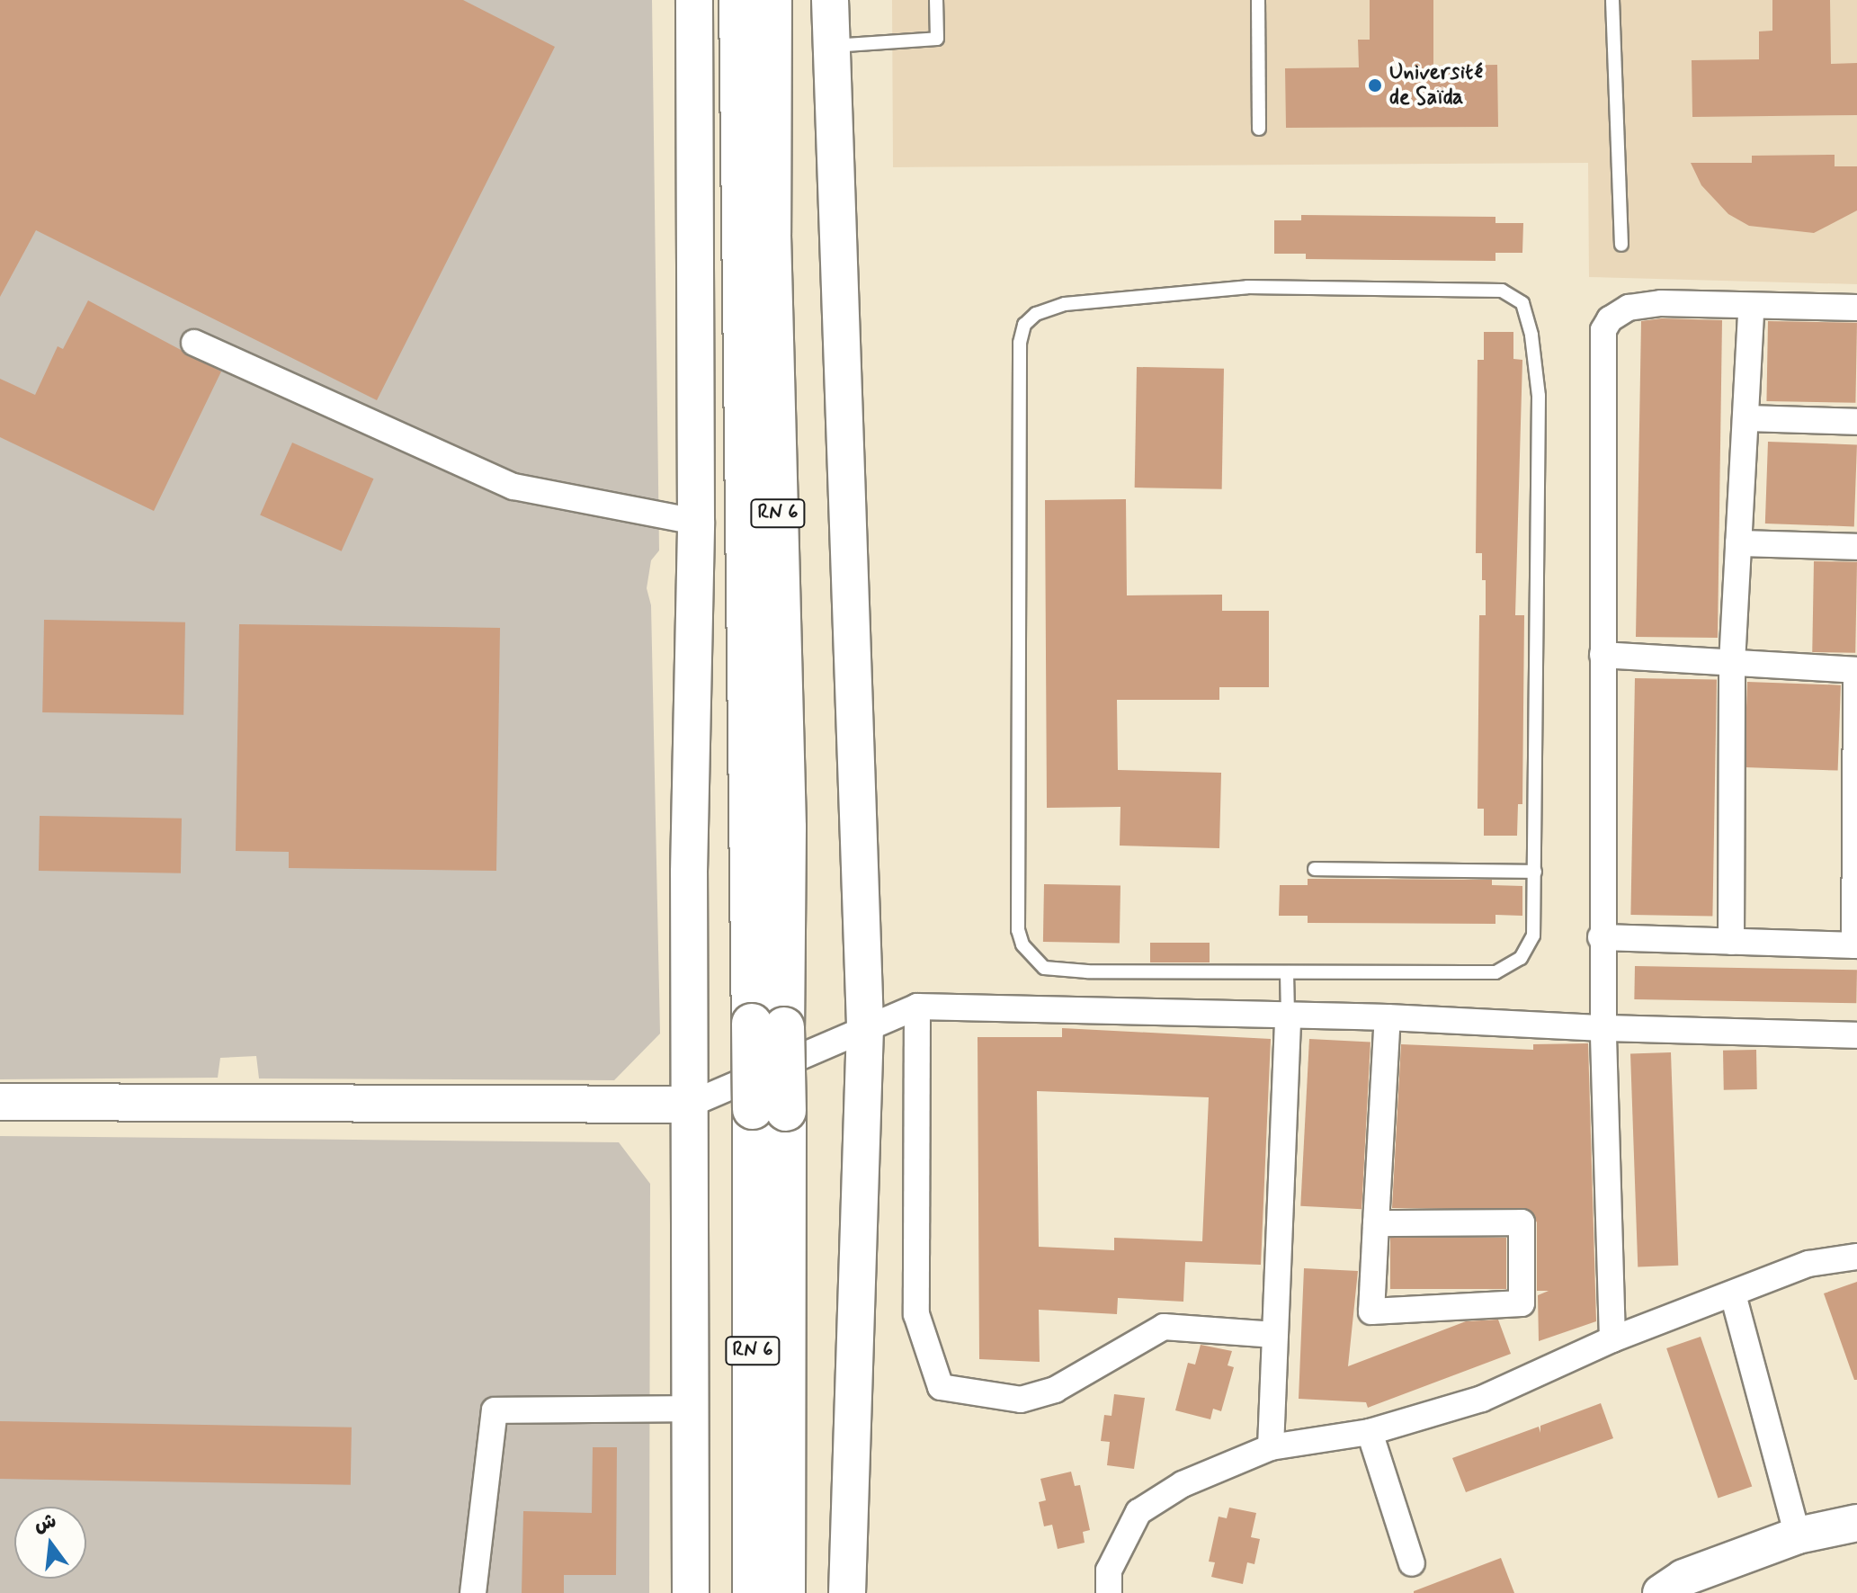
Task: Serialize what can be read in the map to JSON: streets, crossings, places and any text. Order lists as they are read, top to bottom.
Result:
{
  "streets": {
    "main road": ["RN 6"]
  },
  "places": ["Université de Saïda"],
  "north": "top"
}
